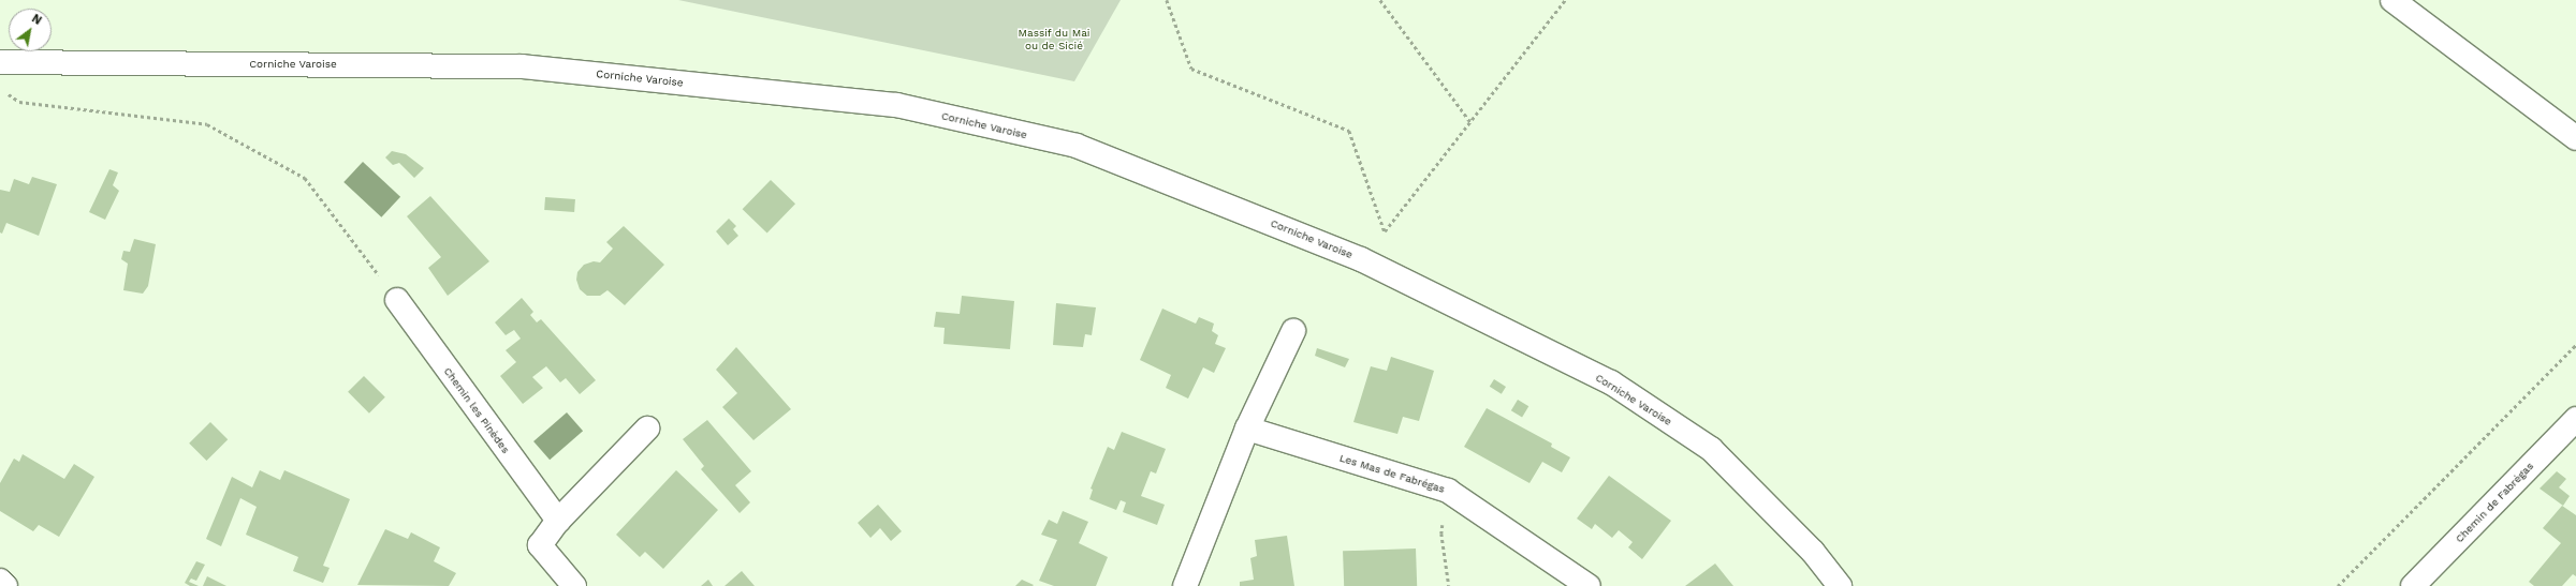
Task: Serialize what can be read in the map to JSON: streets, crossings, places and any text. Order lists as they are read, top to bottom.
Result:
{
  "streets": {
    "street": [
      "Corniche Varoise",
      "Chemin les Pinèdes",
      "Les Mas de Fabrégas",
      "Chemin de Fabrégas"
    ]
  },
  "parks": ["Massif du Mai ou de Sicié"],
  "north": "top right"
}
